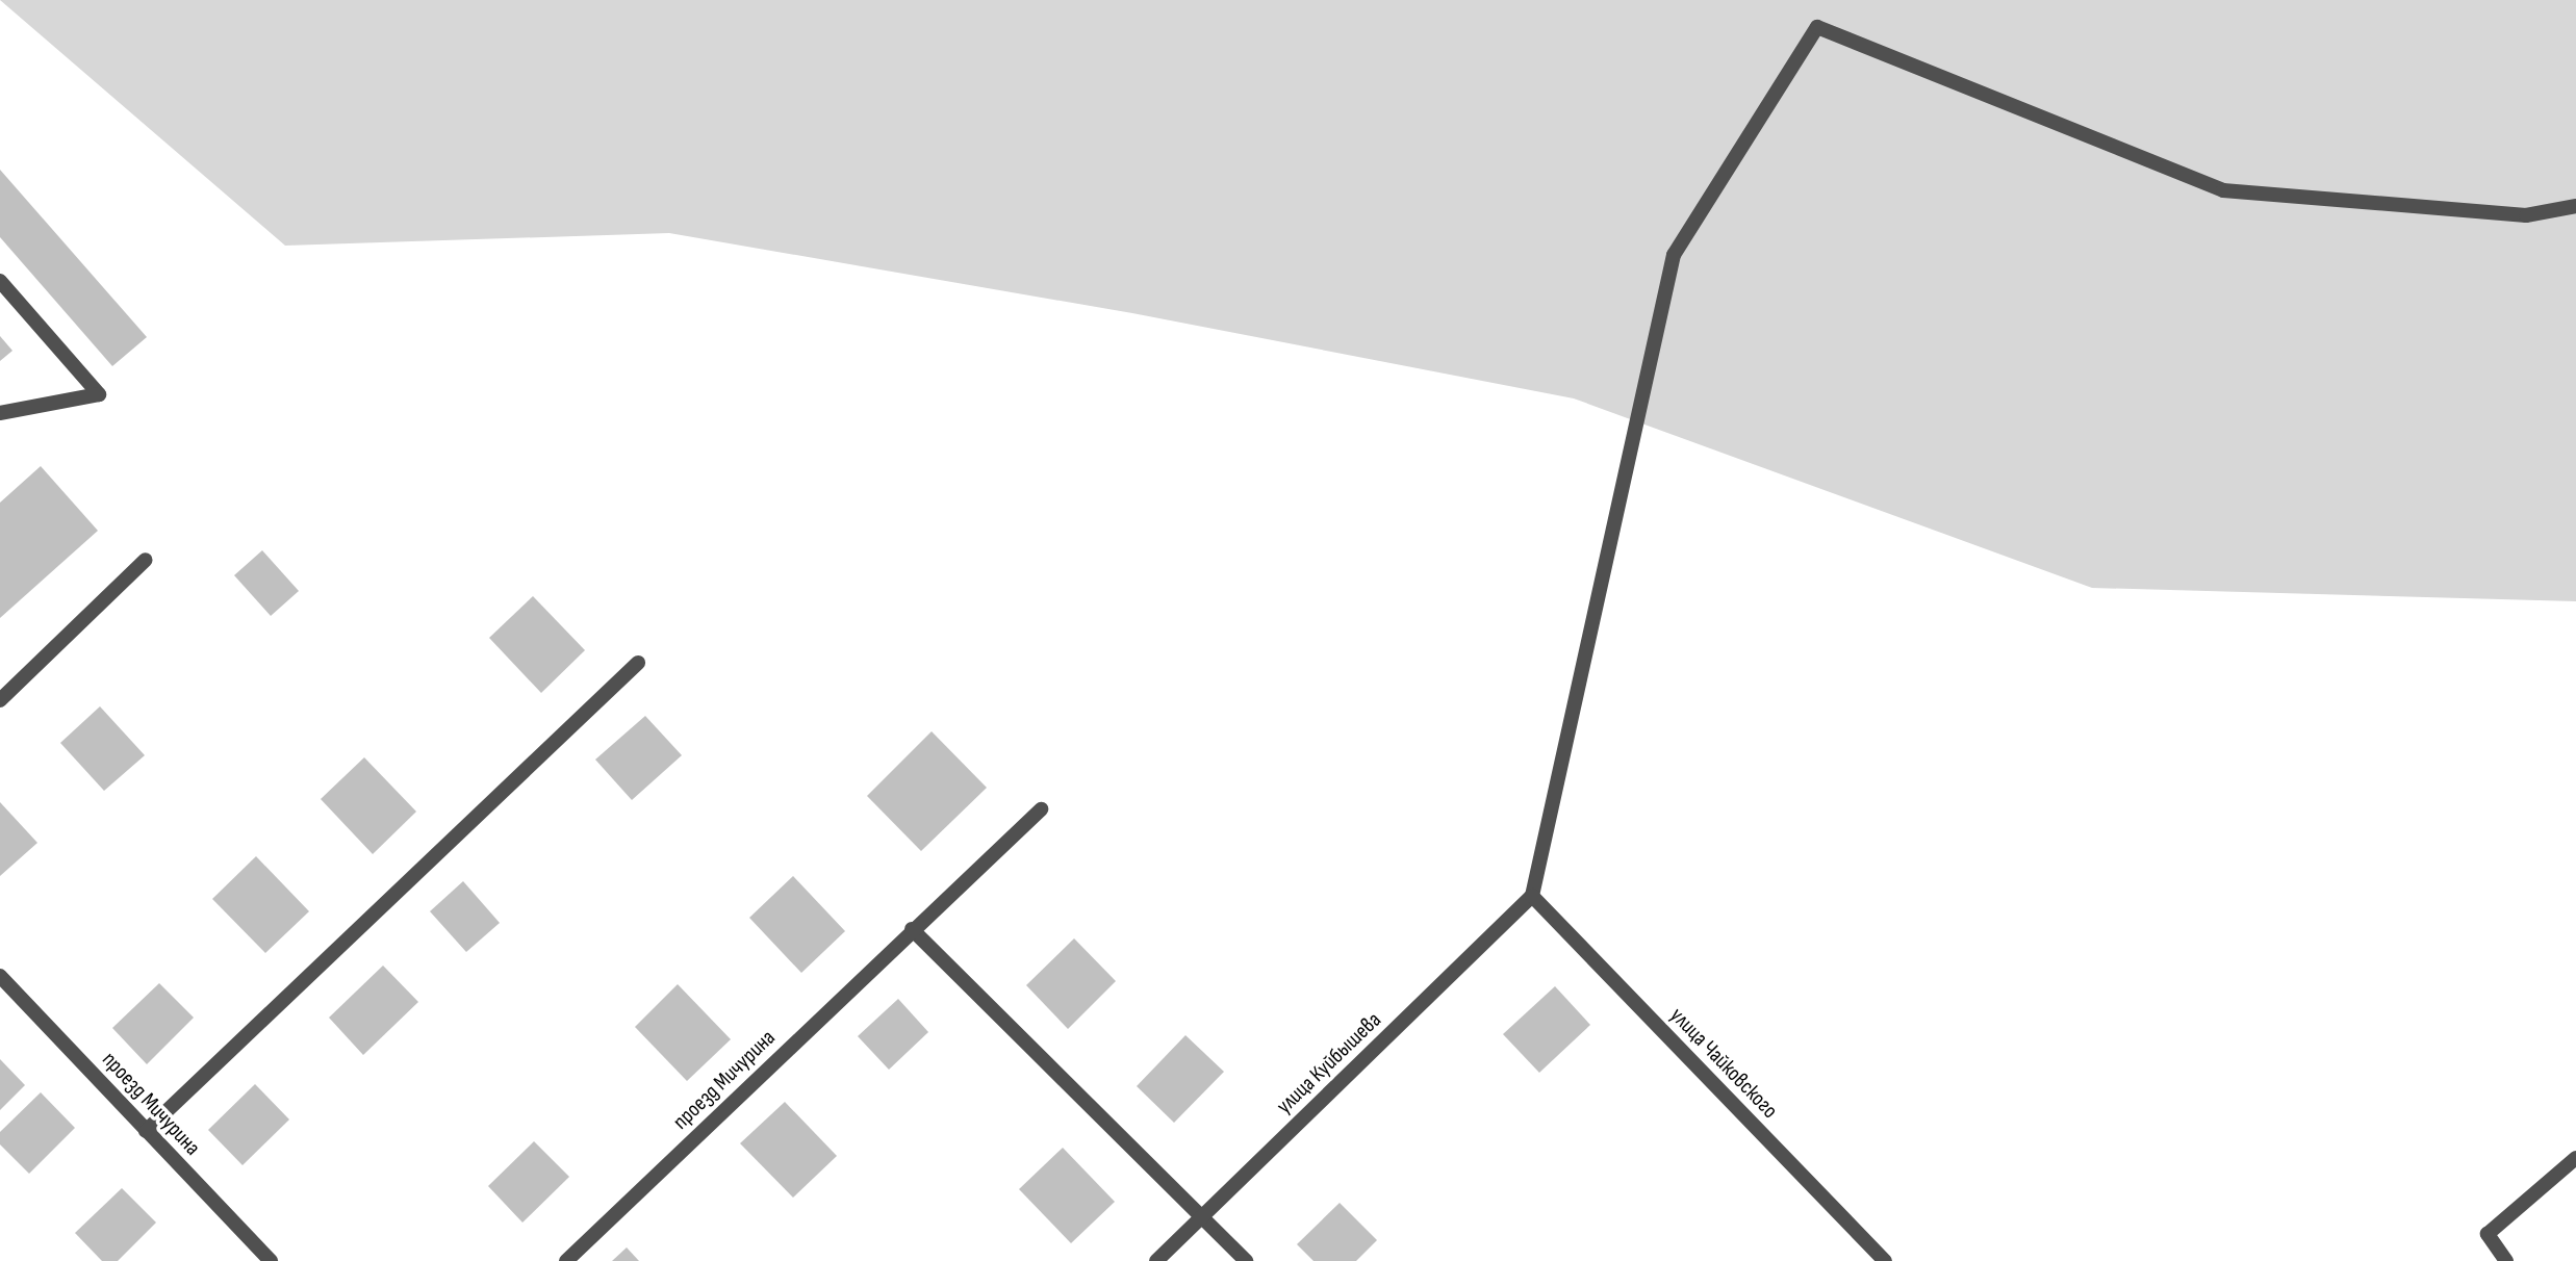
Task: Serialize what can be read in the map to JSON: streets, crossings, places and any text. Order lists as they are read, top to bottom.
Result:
{
  "streets": {
    "street": ["улица Куйбышева", "улица Чайковского", "проезд Мичурина"]
  },
  "crossings": [
    ["улица Куйбышева", "улица Чайковского"]
  ]
}
